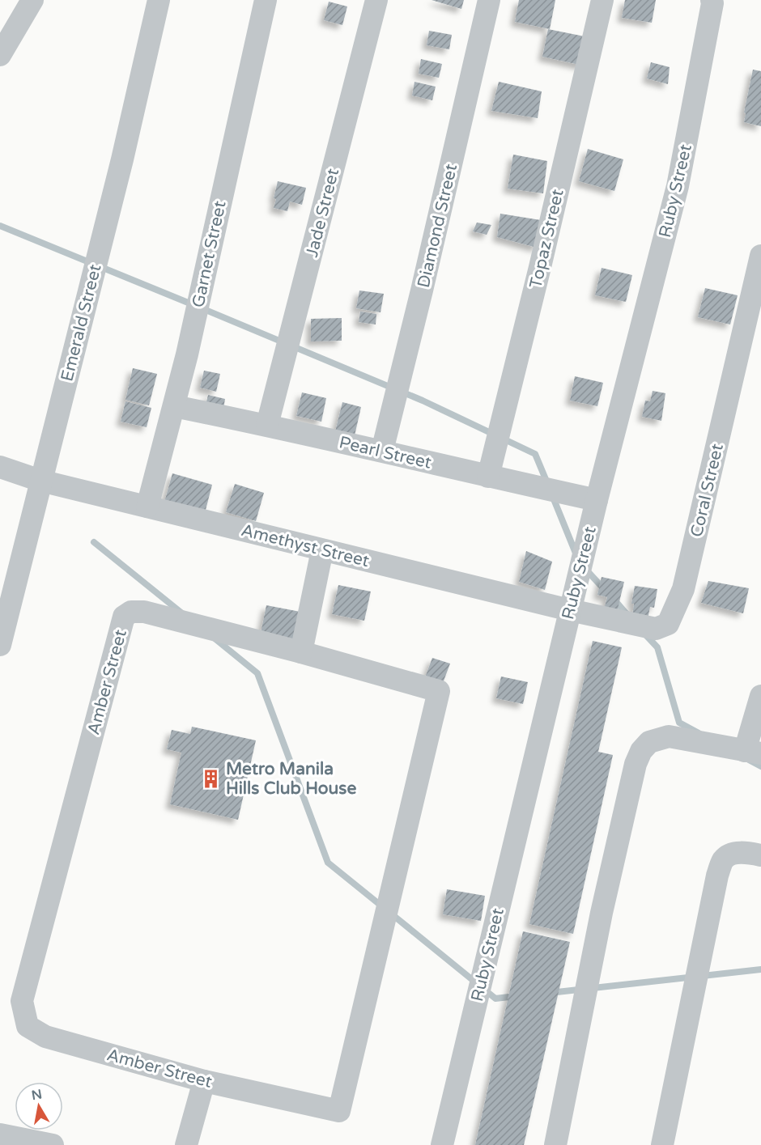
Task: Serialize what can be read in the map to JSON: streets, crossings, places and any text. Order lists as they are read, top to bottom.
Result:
{
  "streets": {
    "street": [
      "Ruby Street",
      "Jade Street",
      "Diamond Street",
      "Topaz Street",
      "Garnet Street",
      "Emerald Street",
      "Pearl Street",
      "Coral Street",
      "Amethyst Street",
      "Amber Street"
    ]
  },
  "crossings": [
    ["Ruby Street", "Pearl Street"],
    ["Ruby Street", "Coral Street"],
    ["Ruby Street", "Amethyst Street"],
    ["Jade Street", "Pearl Street"],
    ["Diamond Street", "Pearl Street"],
    ["Topaz Street", "Pearl Street"],
    ["Garnet Street", "Pearl Street"],
    ["Garnet Street", "Amethyst Street"],
    ["Emerald Street", "Amethyst Street"],
    ["Coral Street", "Amethyst Street"]
  ],
  "places": {
    "building": ["Metro Manila Hills Club House"]
  },
  "north": "top"
}
